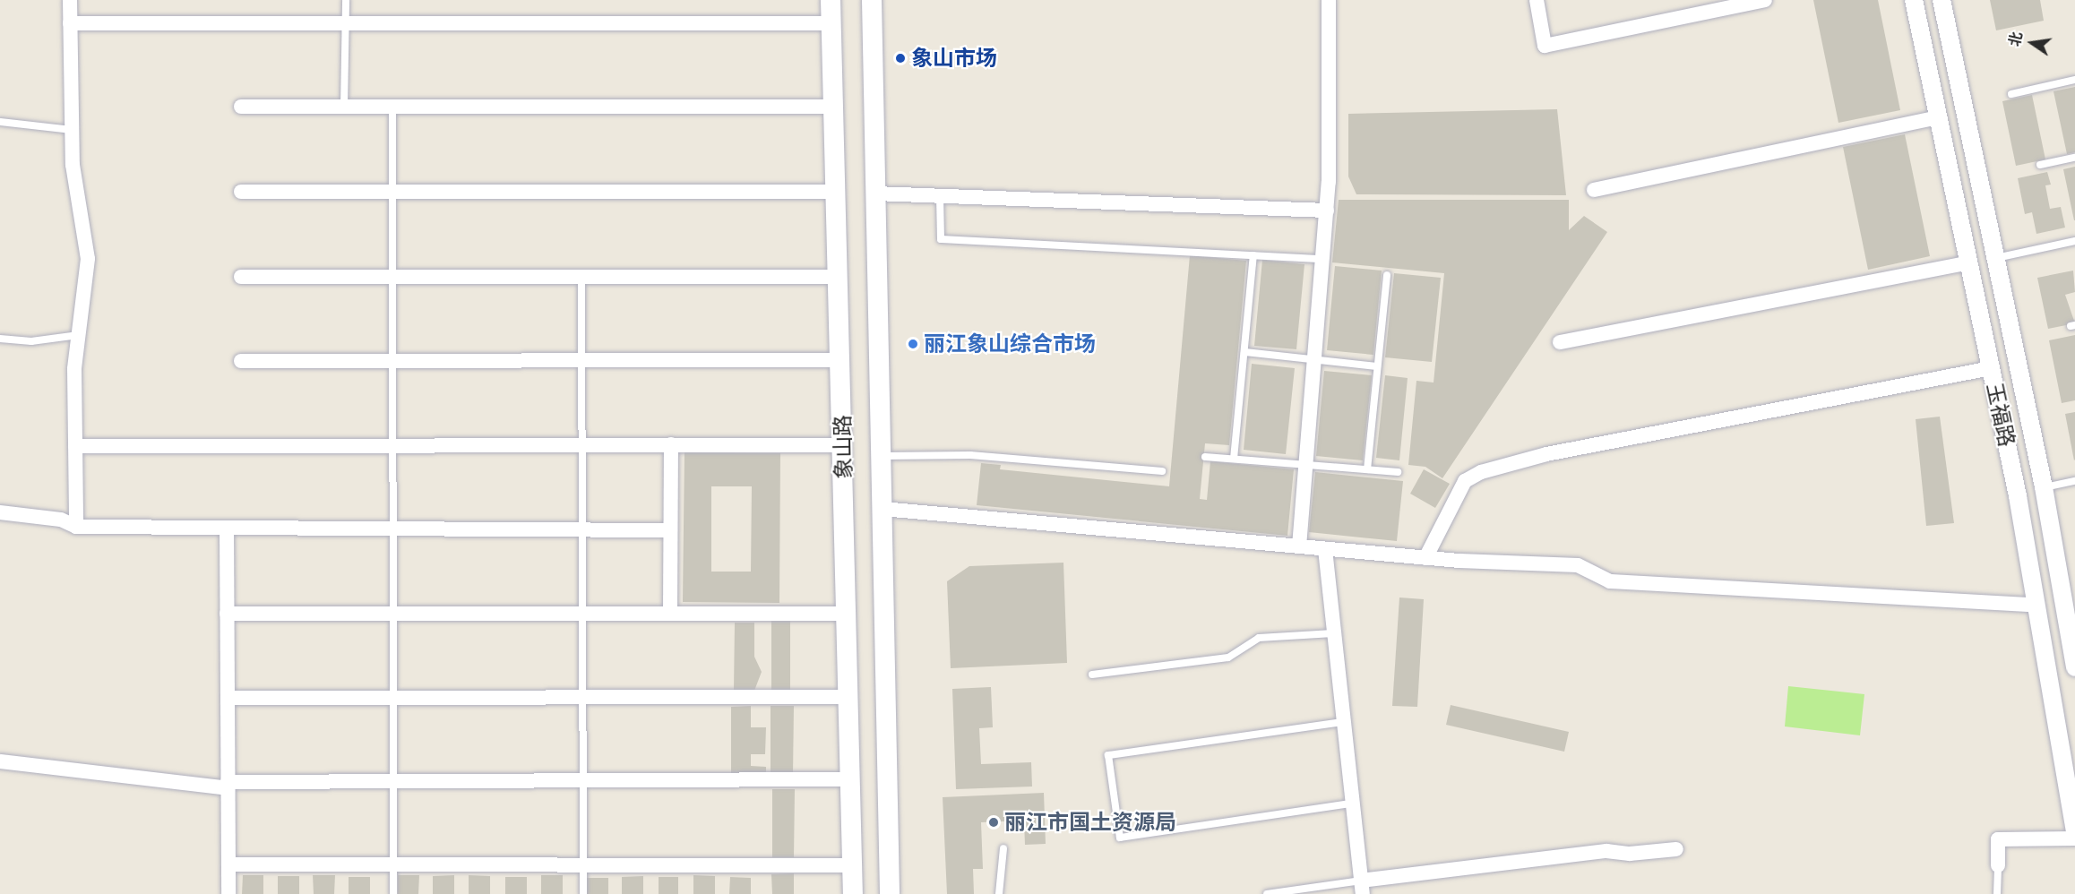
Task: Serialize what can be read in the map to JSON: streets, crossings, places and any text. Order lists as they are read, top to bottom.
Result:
{
  "streets": {
    "main road": ["象山路"],
    "street": ["玉福路"]
  },
  "places": ["象山市场", "丽江象山综合市场", "丽江市国土资源局"],
  "north": "left"
}
